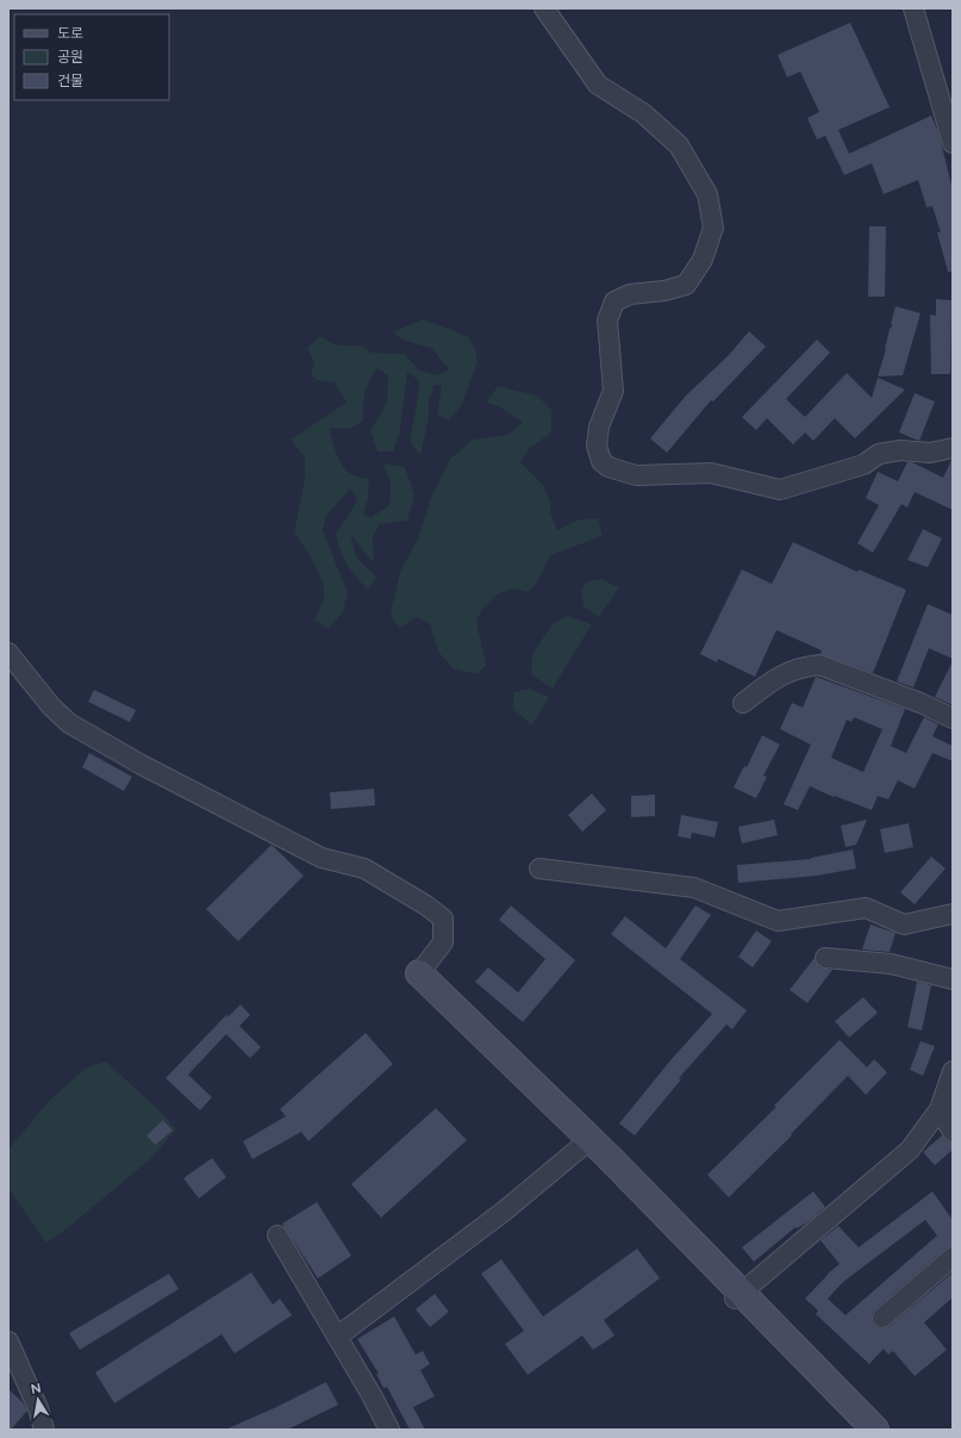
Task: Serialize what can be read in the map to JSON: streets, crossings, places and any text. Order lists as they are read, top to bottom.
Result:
{
  "legend": ["도로", "공원", "건물"],
  "north": "top"
}
